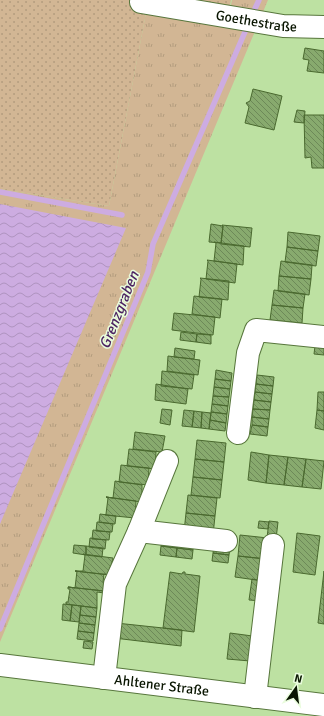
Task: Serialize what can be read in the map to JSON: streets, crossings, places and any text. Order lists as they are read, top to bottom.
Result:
{
  "streets": {
    "main road": ["Goethestraße", "Ahltener Straße"]
  },
  "water": ["Grenzgraben"],
  "north": "top"
}
